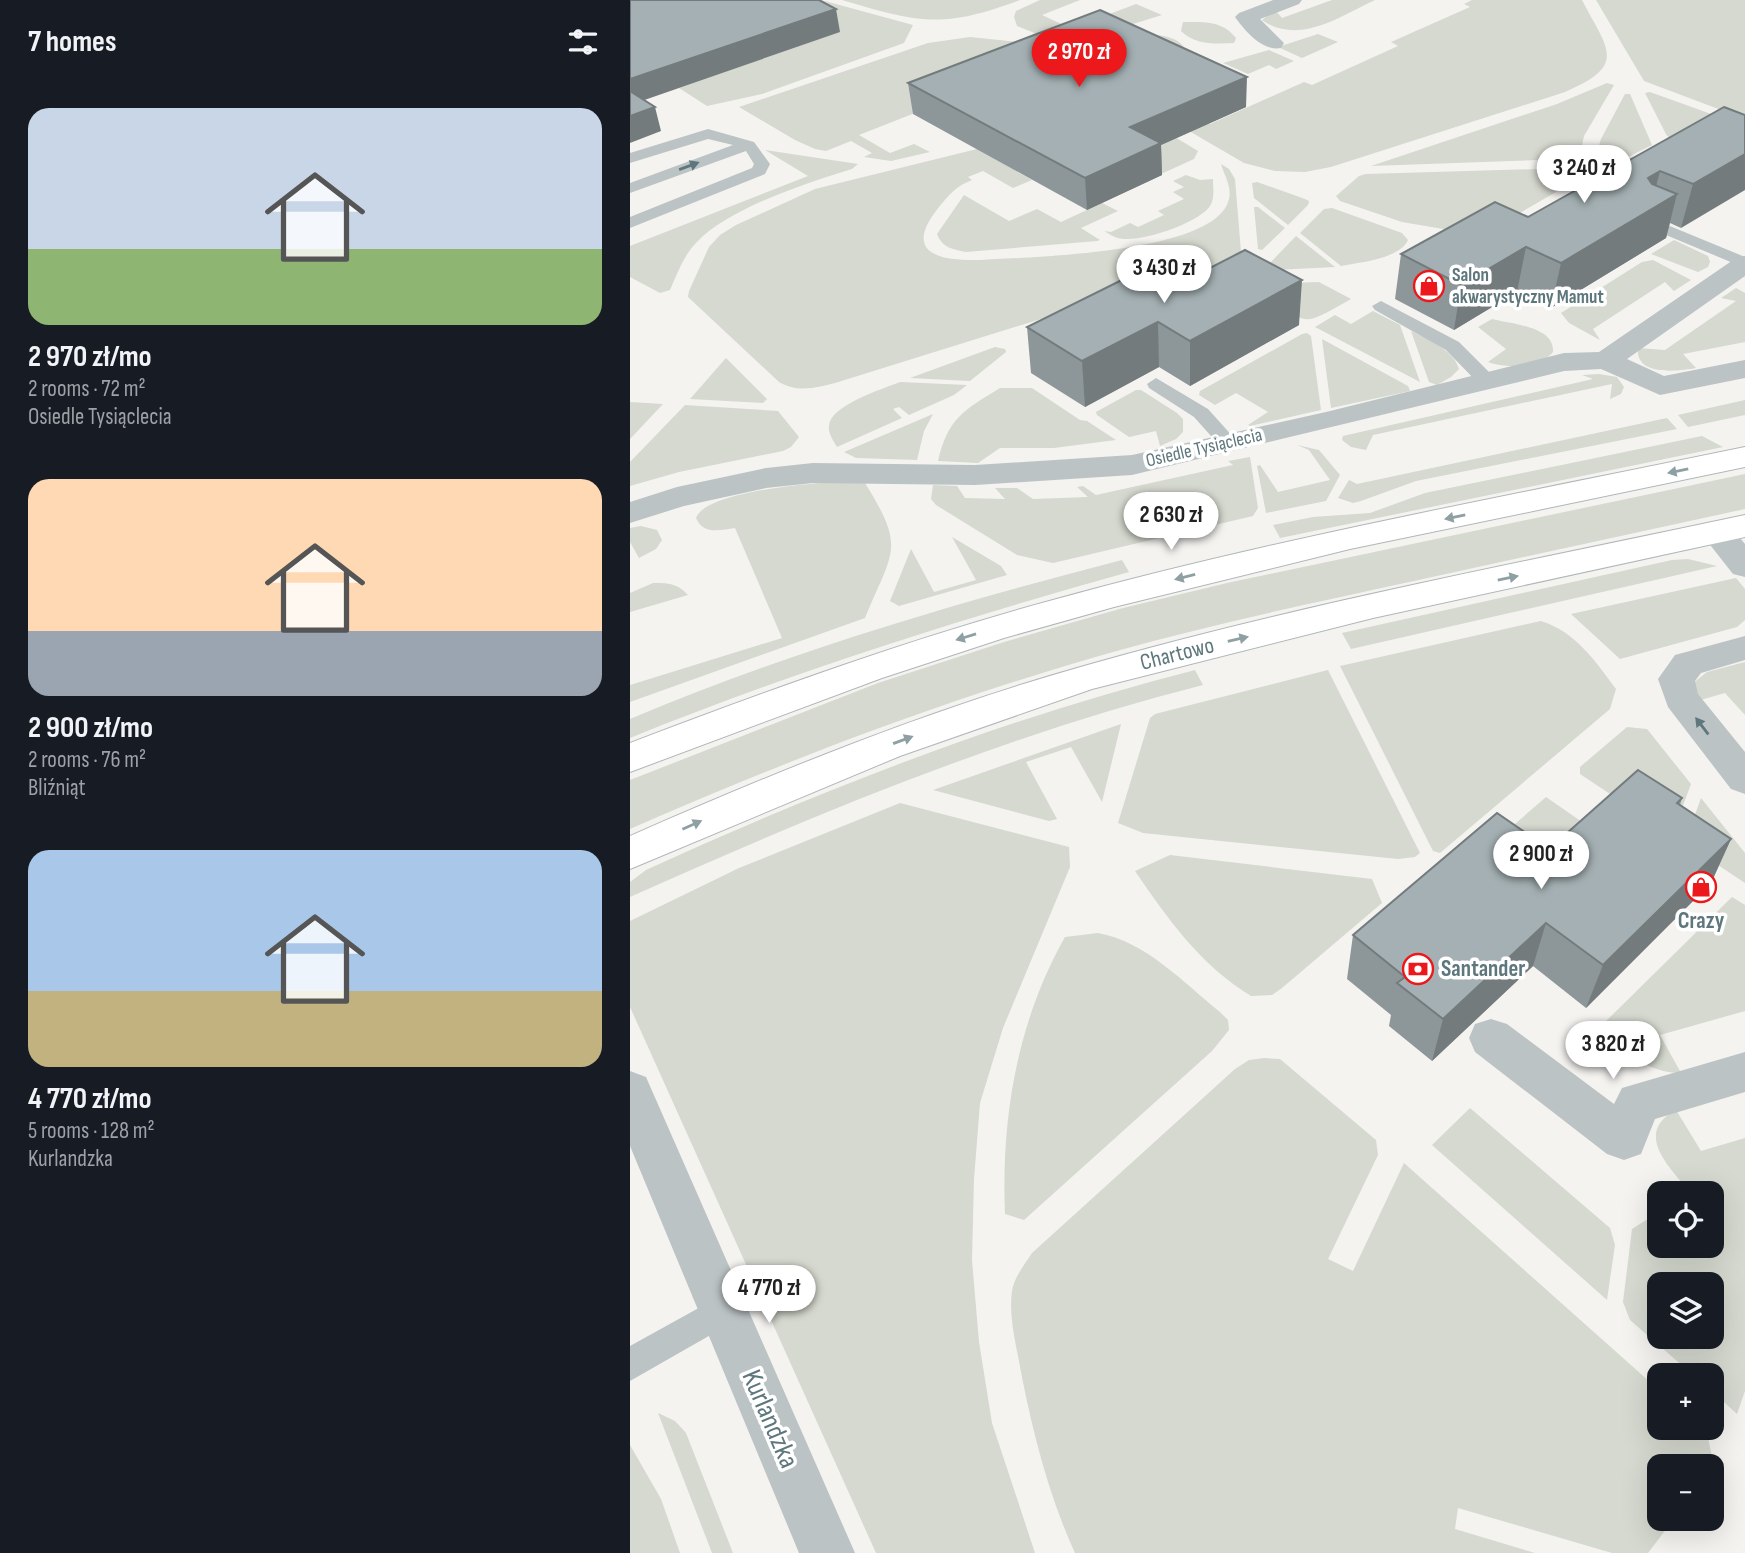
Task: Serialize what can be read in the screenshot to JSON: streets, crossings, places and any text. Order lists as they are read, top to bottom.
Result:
{
  "streets": {
    "street": ["Osiedle Tysiąclecia", "Chartowo", "Kurlandzka"]
  },
  "places": {
    "shop": ["Salon akwarystyczny Mamut", "Crazy"],
    "bank": ["Santander"]
  },
  "page": {
    "heading": "7 homes",
    "price": [
      "2 970 zł",
      "3 240 zł",
      "3 430 zł",
      "2 630 zł",
      "2 900 zł",
      "3 820 zł",
      "4 770 zł"
    ],
    "list": [
      {
        "name": "2 970 zł/mo",
        "note": "2 rooms · 72 m² · Osiedle Tysiąclecia"
      },
      {
        "name": "2 900 zł/mo",
        "note": "2 rooms · 76 m² · Bliźniąt"
      },
      {
        "name": "4 770 zł/mo",
        "note": "5 rooms · 128 m² · Kurlandzka"
      }
    ],
    "map_buttons": ["+", "−"]
  }
}
